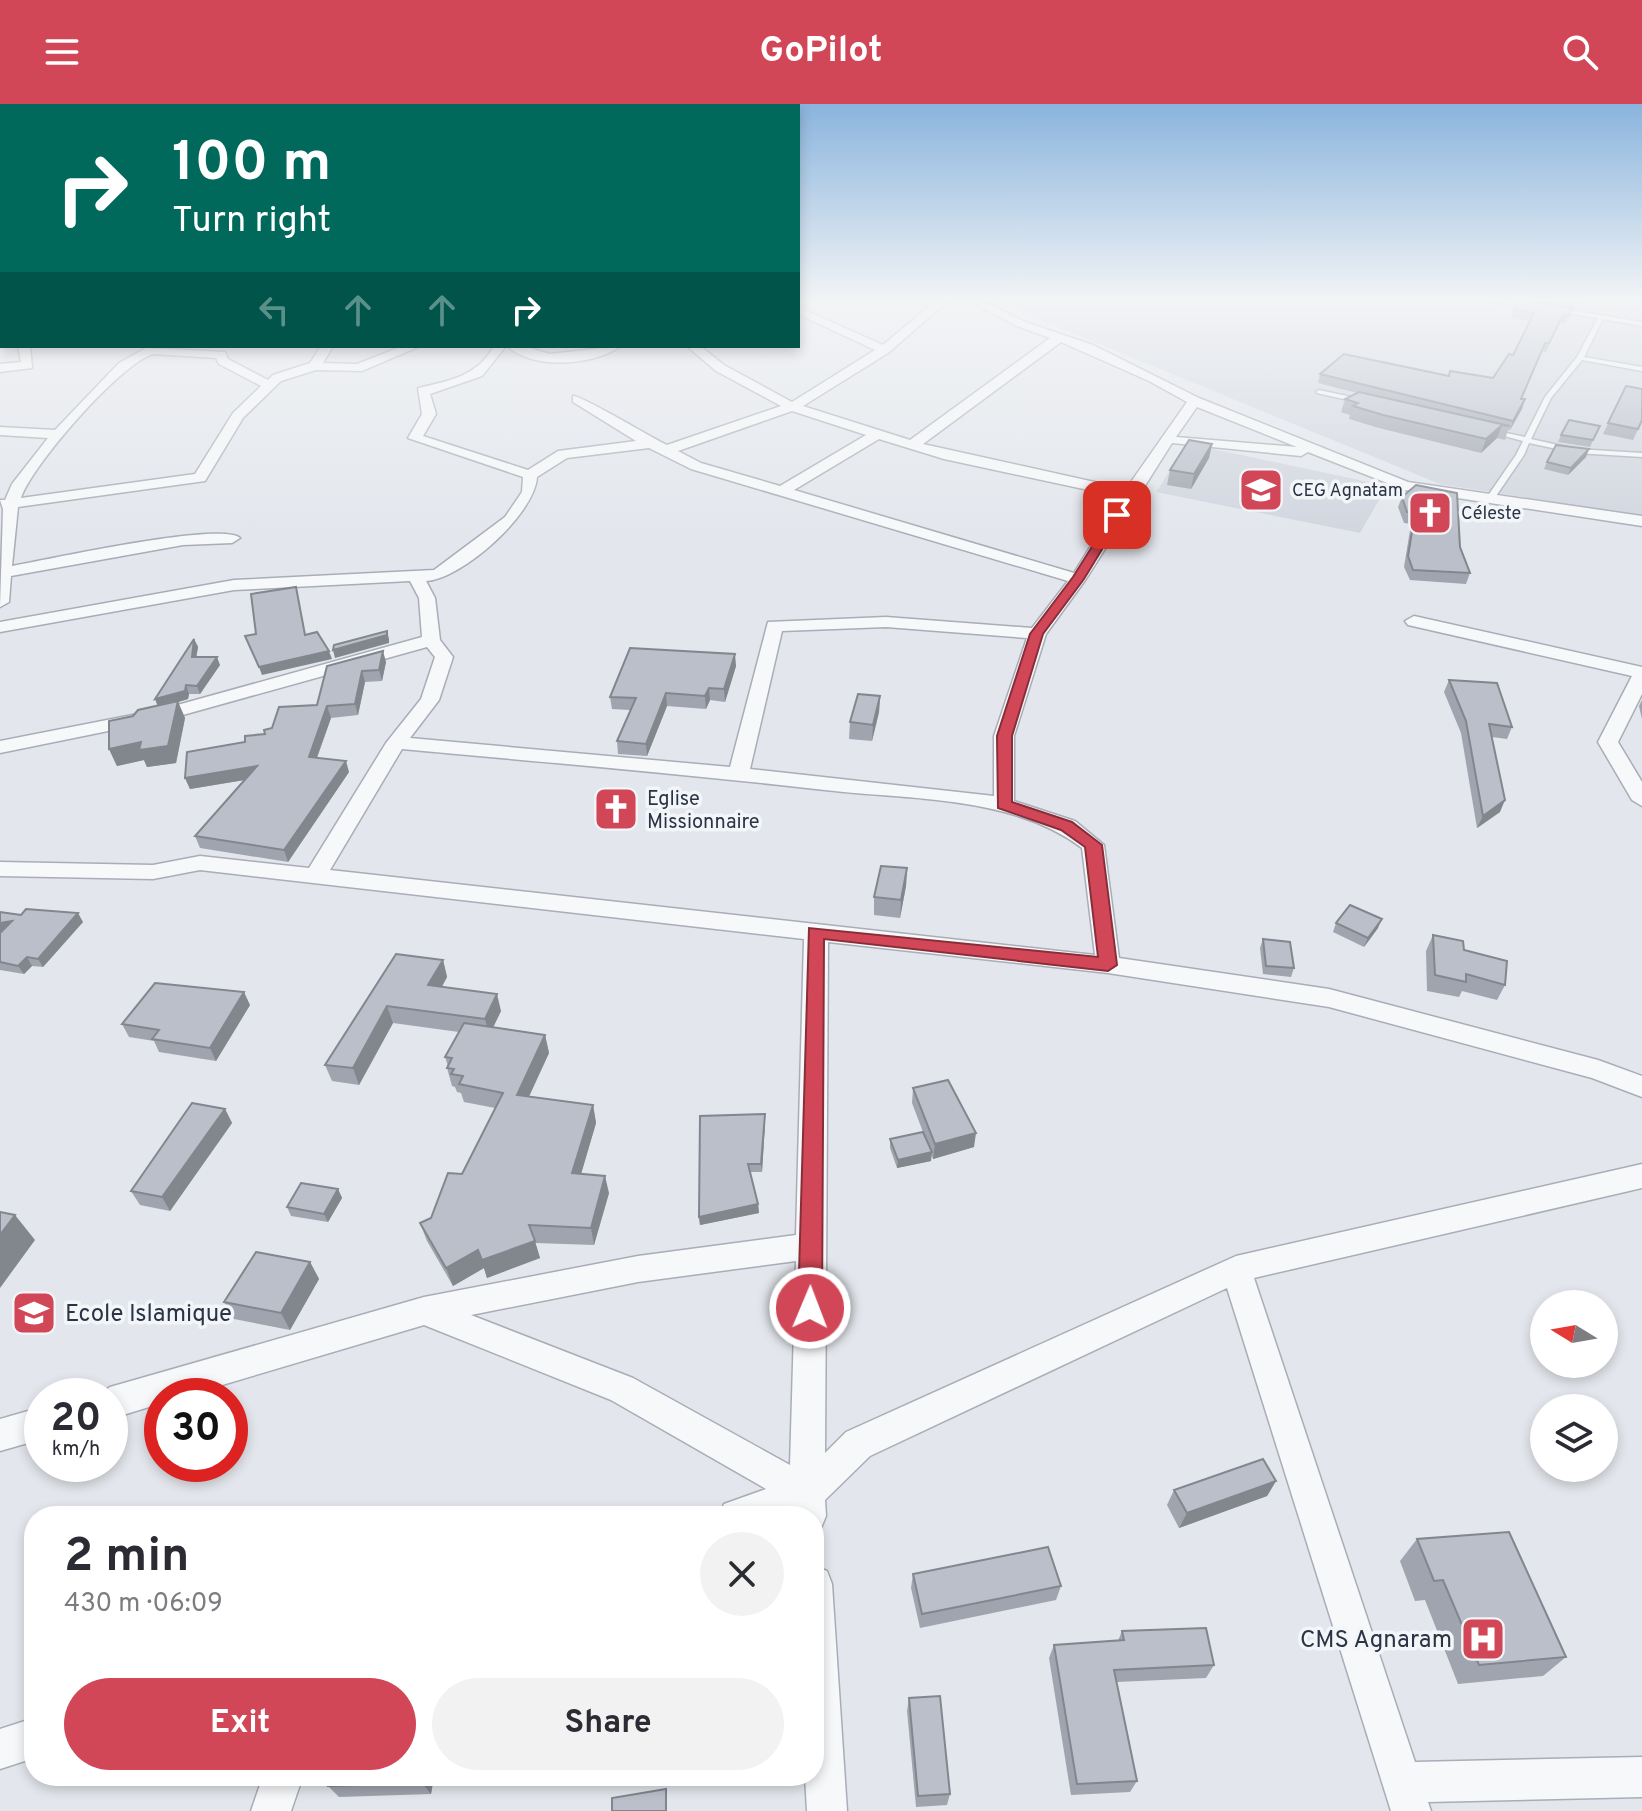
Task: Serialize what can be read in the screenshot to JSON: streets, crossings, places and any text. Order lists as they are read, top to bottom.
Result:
{
  "places": {
    "school or university": ["CEG Agnatam", "Ecole Islamique"],
    "church": ["Céleste", "Eglise Missionnaire"],
    "hospital": ["CMS Agnaram"]
  },
  "north": "left",
  "page": {
    "header": "GoPilot",
    "turn": ["100 m", "Turn right"],
    "speed": "20 km/h",
    "limit": "30",
    "heading": ["2 min", "430 m · 06:09"],
    "buttons": ["Exit", "Share"]
  }
}
